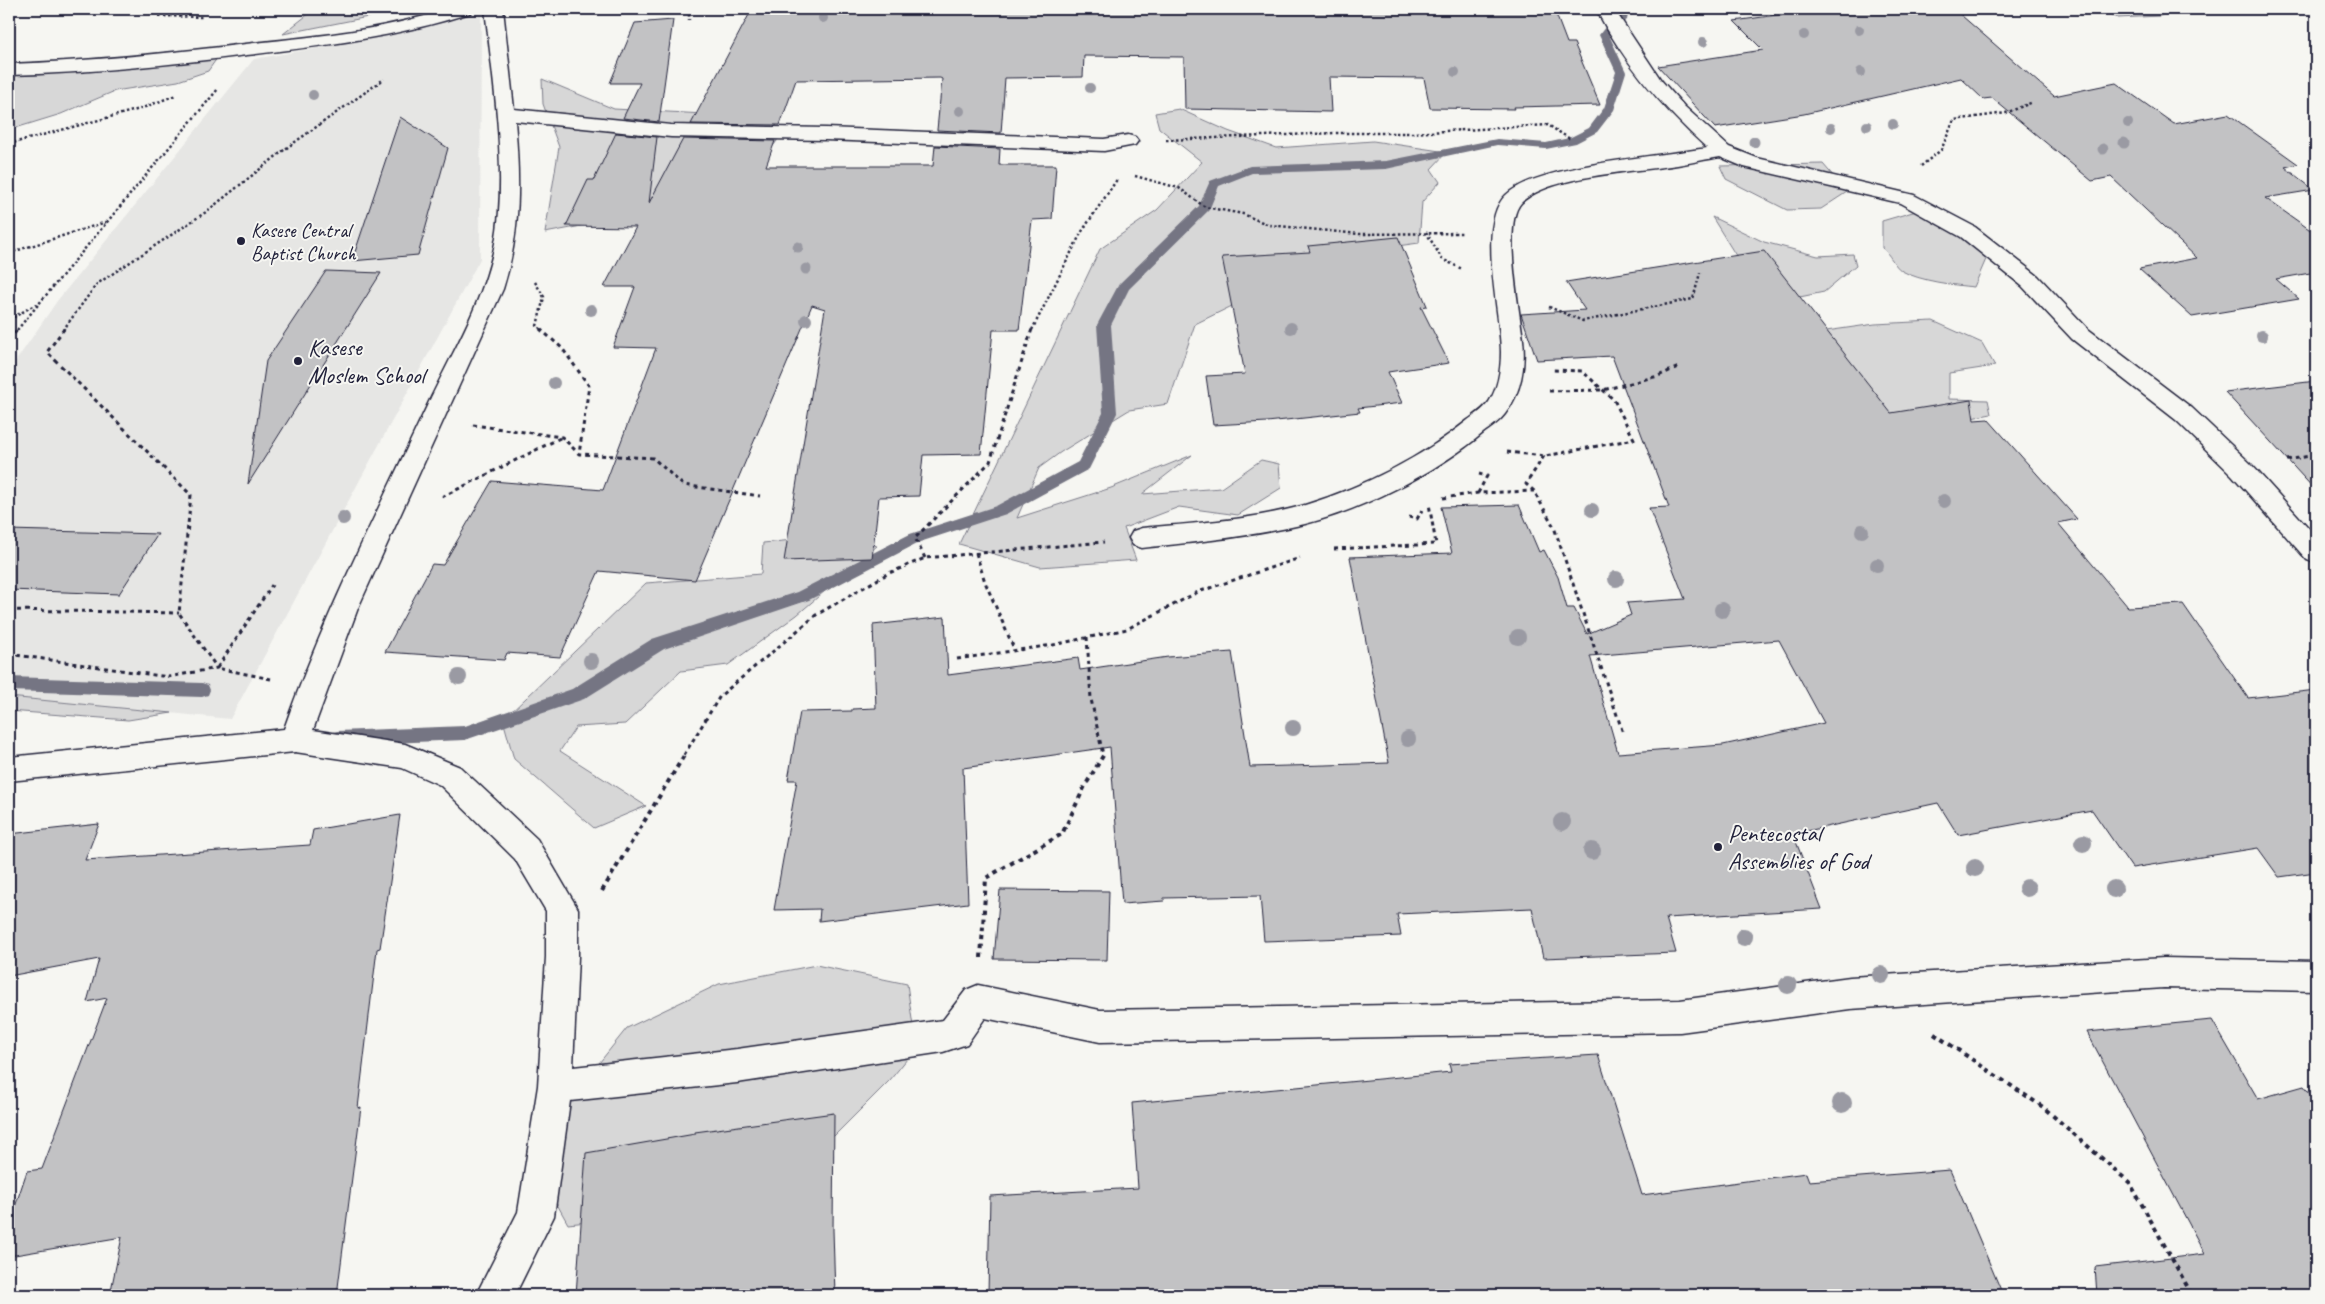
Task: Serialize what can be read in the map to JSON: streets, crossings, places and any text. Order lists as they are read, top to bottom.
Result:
{
  "places": ["Kasese Central Baptist Church", "Kasese Moslem School", "Pentecostal Assemblies of God"]
}
